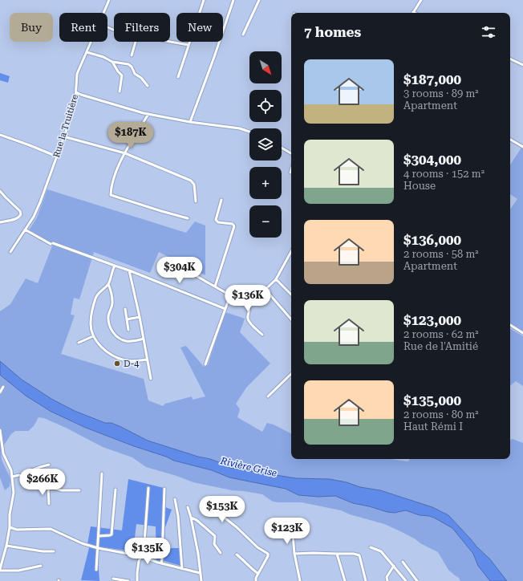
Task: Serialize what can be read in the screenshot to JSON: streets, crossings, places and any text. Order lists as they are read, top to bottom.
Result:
{
  "streets": {
    "street": ["Rue la Truitière"]
  },
  "water": ["Rivière Grise"],
  "places": ["D-4"],
  "north": "bottom right",
  "page": {
    "chip": [
      "Buy",
      "Rent",
      "Filters",
      "New"
    ],
    "heading": "7 homes",
    "map_buttons": ["+", "−"],
    "list": [
      {
        "name": "$187,000",
        "note": "3 rooms · 89 m² · Apartment"
      },
      {
        "name": "$304,000",
        "note": "4 rooms · 152 m² · House"
      },
      {
        "name": "$136,000",
        "note": "2 rooms · 58 m² · Apartment"
      },
      {
        "name": "$123,000",
        "note": "2 rooms · 62 m² · Rue de l'Amitié"
      },
      {
        "name": "$135,000",
        "note": "2 rooms · 80 m² · Haut Rémi I"
      }
    ],
    "price": [
      "$187K",
      "$304K",
      "$136K",
      "$266K",
      "$153K",
      "$123K",
      "$135K"
    ]
  }
}
